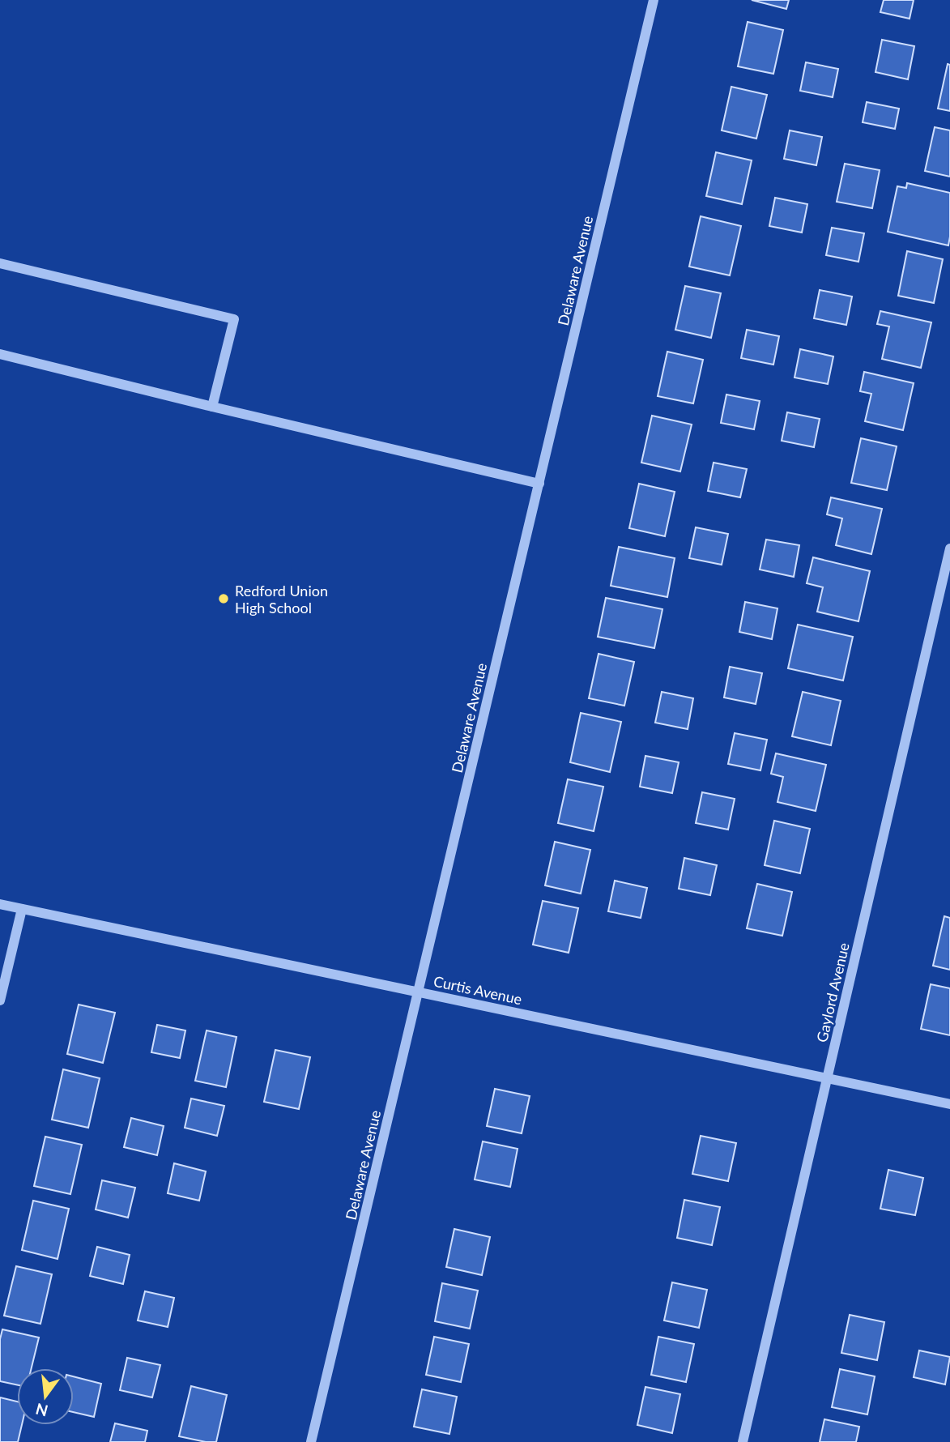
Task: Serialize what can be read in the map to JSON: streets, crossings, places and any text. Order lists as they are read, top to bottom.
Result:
{
  "streets": {
    "street": ["Delaware Avenue", "Curtis Avenue", "Gaylord Avenue"]
  },
  "crossings": [
    ["Delaware Avenue", "Curtis Avenue"],
    ["Curtis Avenue", "Gaylord Avenue"]
  ],
  "places": ["Redford Union High School"],
  "north": "bottom"
}
